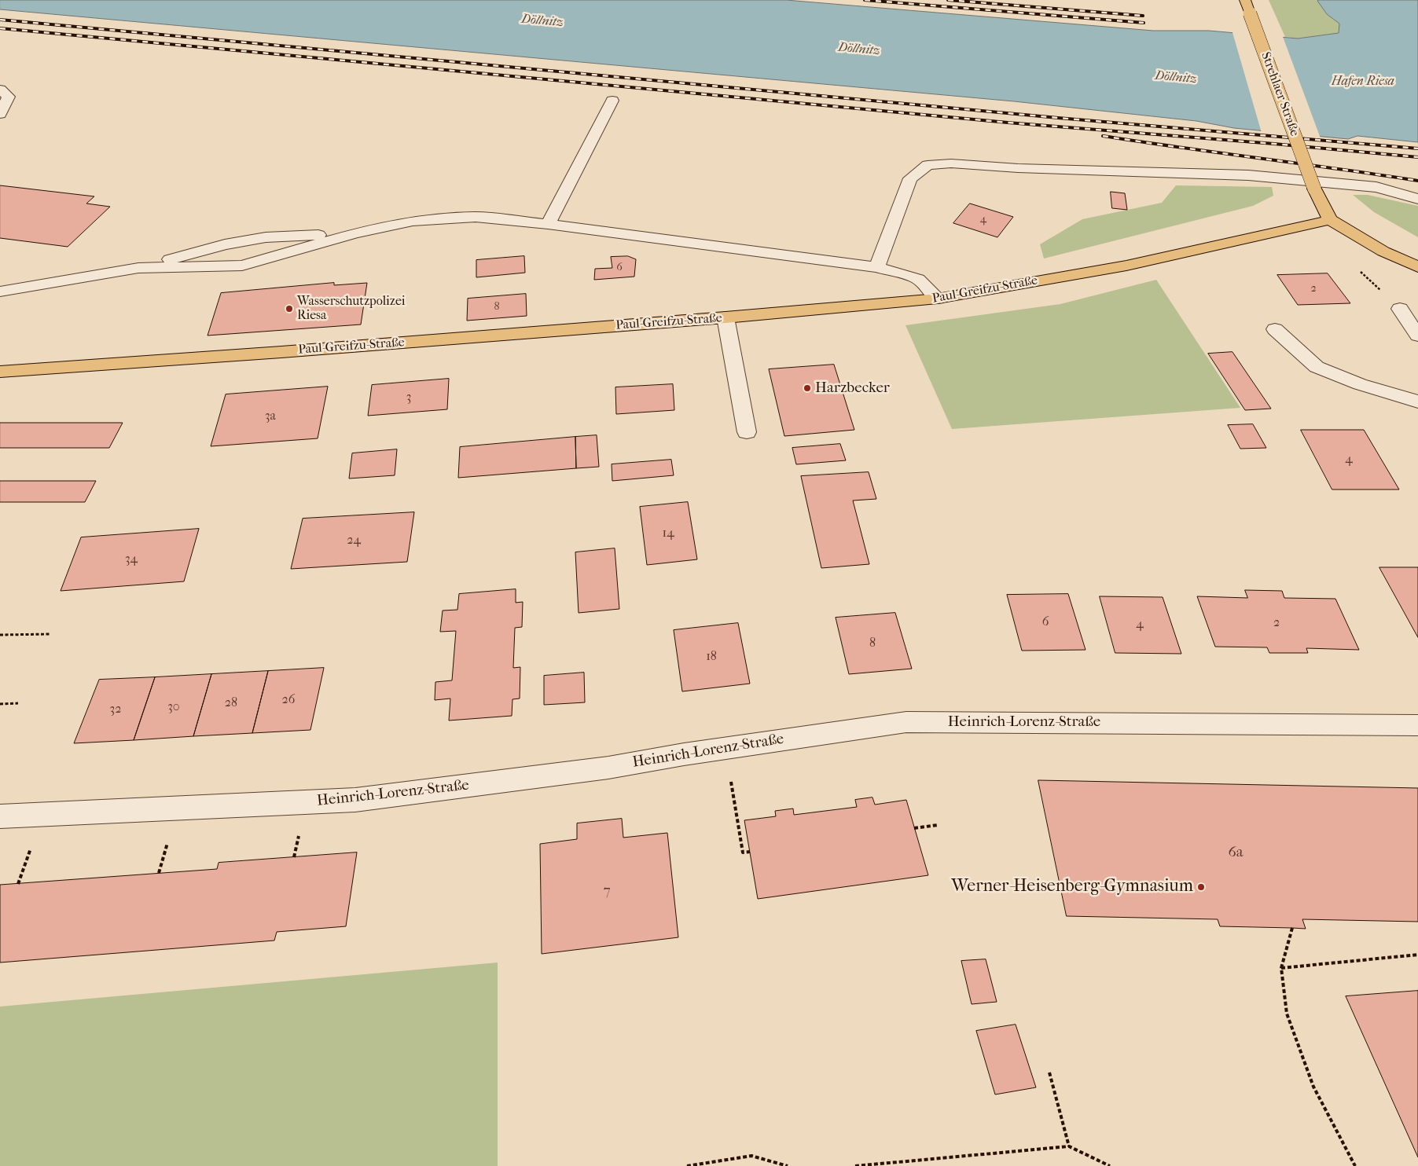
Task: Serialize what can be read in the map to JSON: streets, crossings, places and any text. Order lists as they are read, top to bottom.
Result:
{
  "streets": {
    "main road": ["Strehlaer Straße", "Paul-Greifzu-Straße"],
    "street": ["Heinrich-Lorenz-Straße"]
  },
  "crossings": [
    ["Strehlaer Straße", "Paul-Greifzu-Straße"]
  ],
  "water": ["Döllnitz", "Hafen Riesa"],
  "places": ["Wasserschutzpolizei Riesa", "Harzbecker", "Werner-Heisenberg-Gymnasium"],
  "house_numbers": [
    "4",
    "6",
    "2",
    "8",
    "3",
    "3a",
    "4",
    "14",
    "24",
    "34",
    "6",
    "2",
    "4",
    "8",
    "18",
    "26",
    "28",
    "30",
    "32",
    "6a",
    "7"
  ]
}
